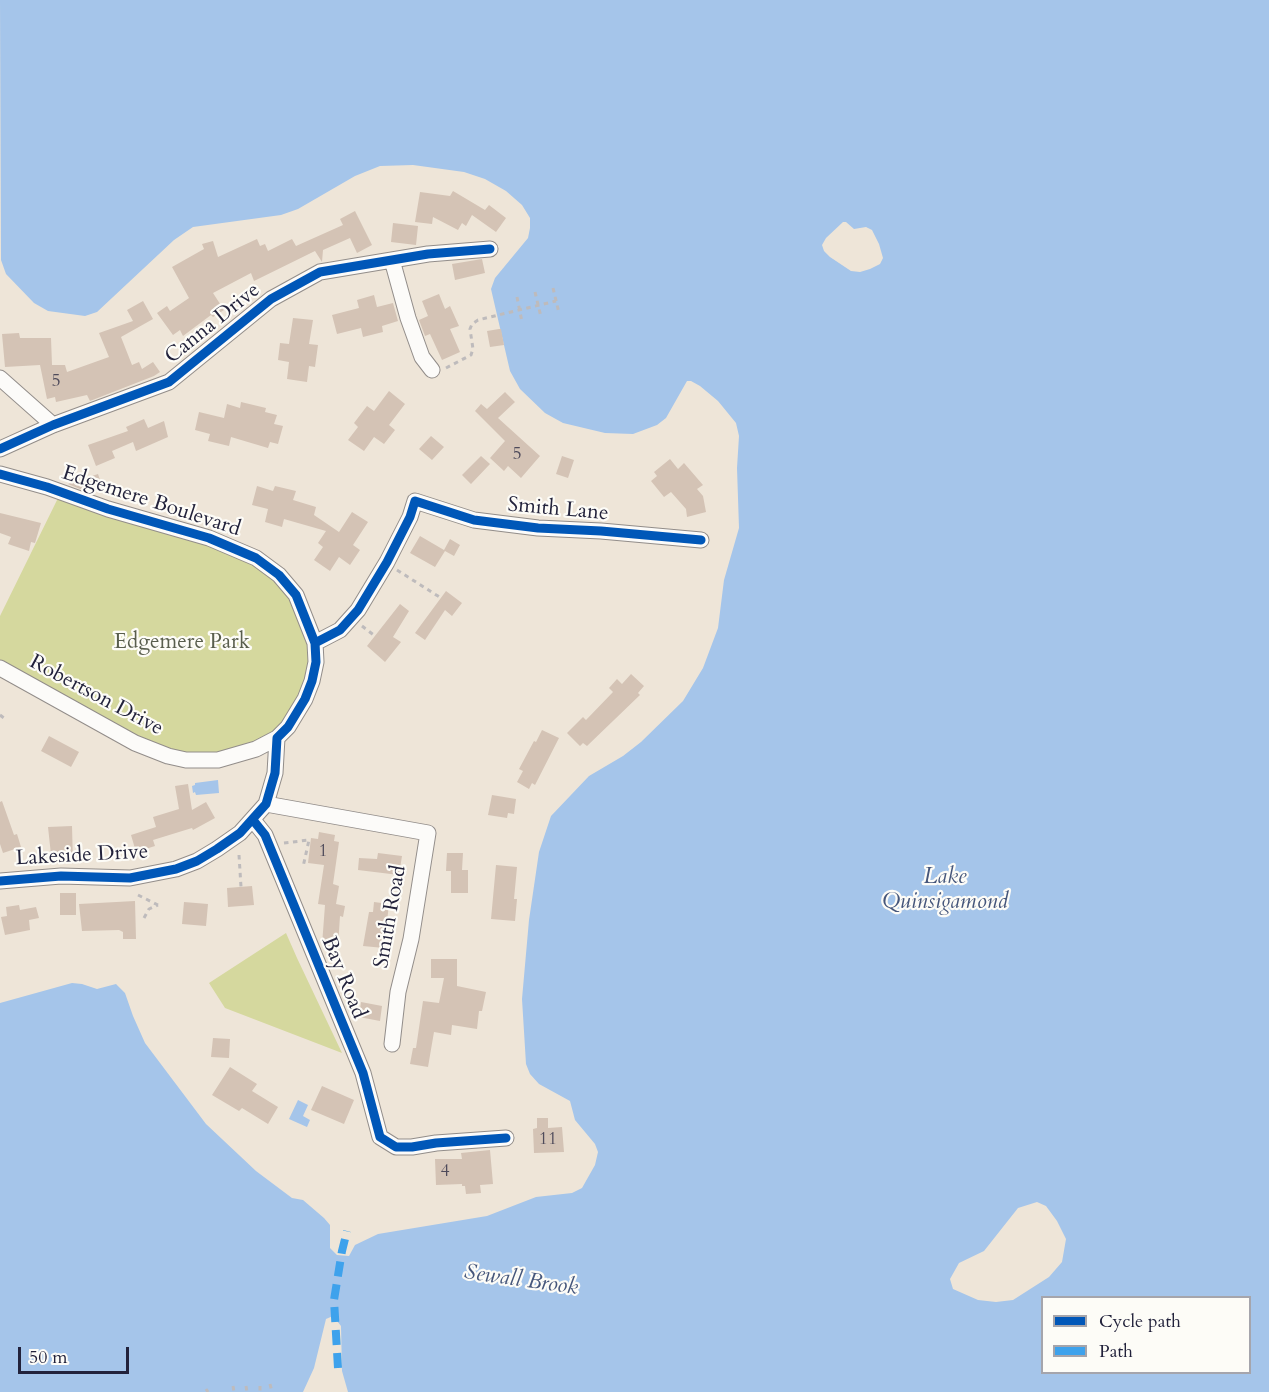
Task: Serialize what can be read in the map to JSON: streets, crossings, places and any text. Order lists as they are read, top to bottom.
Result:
{
  "streets": {
    "street": [
      "Canna Drive",
      "Edgemere Boulevard",
      "Smith Lane",
      "Robertson Drive",
      "Lakeside Drive",
      "Smith Road",
      "Bay Road"
    ]
  },
  "crossings": [
    ["Lakeside Drive", "Smith Road"],
    ["Lakeside Drive", "Bay Road"]
  ],
  "water": ["Lake Quinsigamond", "Sewall Brook"],
  "parks": ["Edgemere Park"],
  "house_numbers": [
    "5",
    "5",
    "1",
    "11",
    "4"
  ],
  "legend": ["Cycle path", "Path"],
  "scale_bar": "50 m"
}
